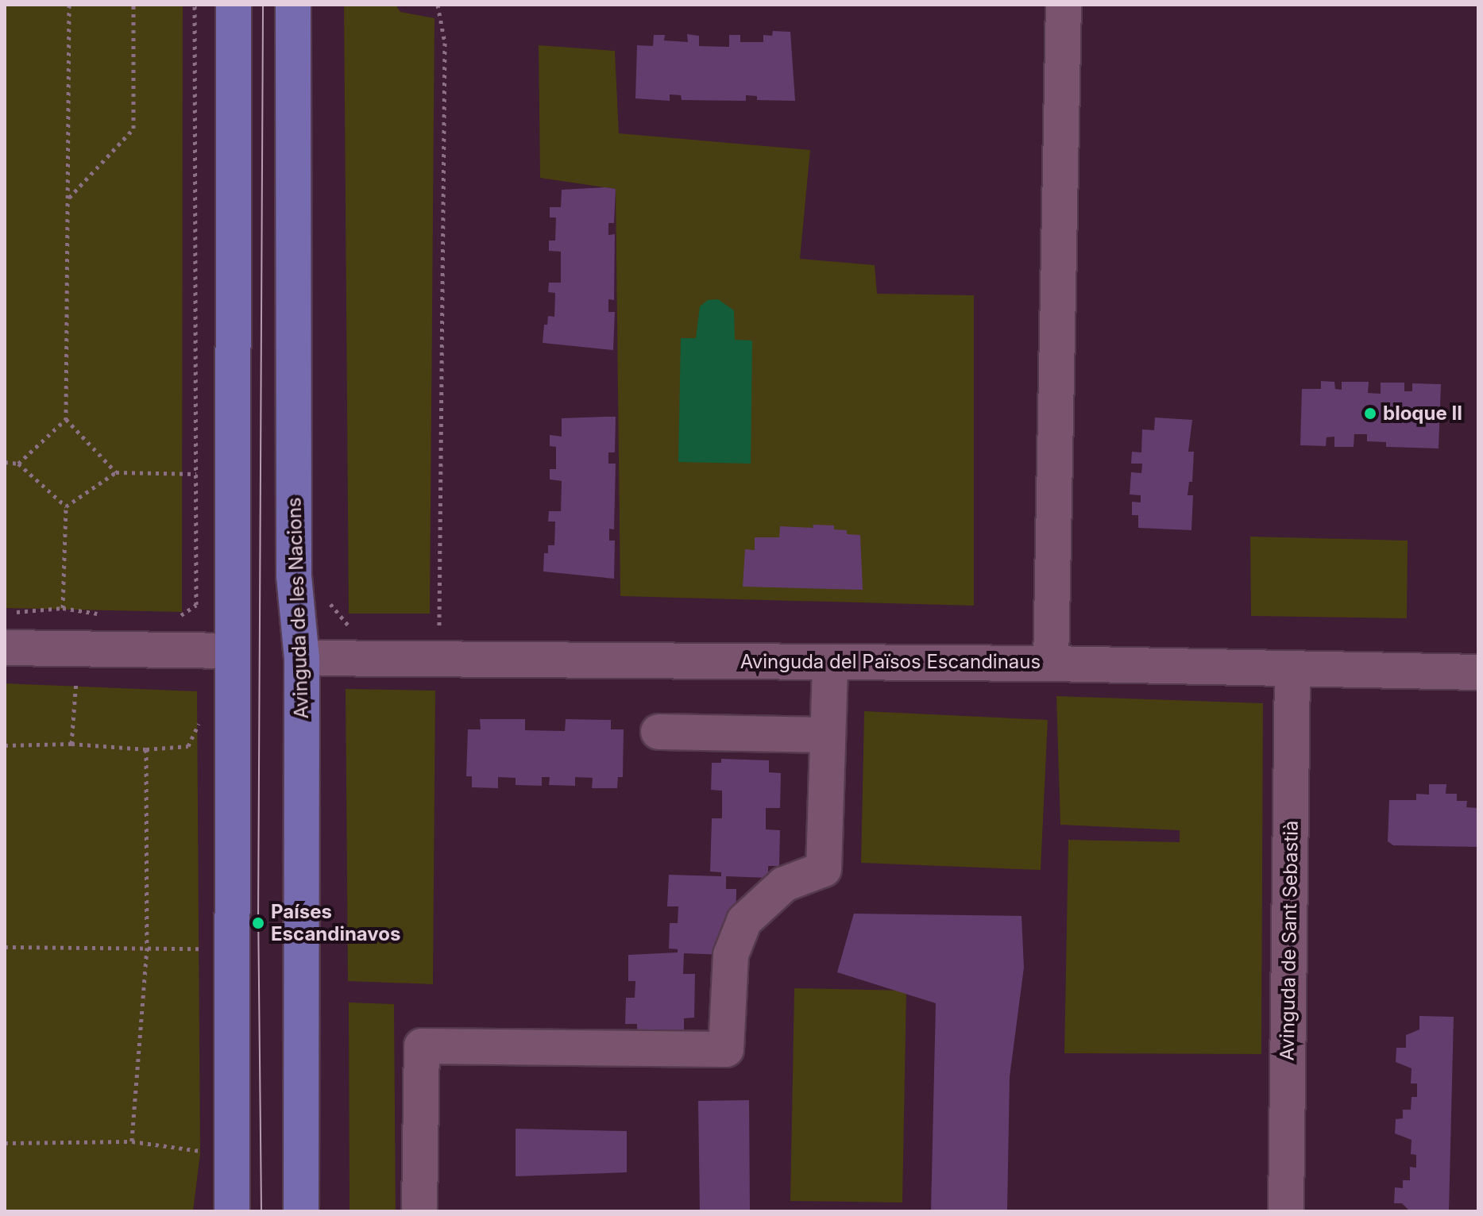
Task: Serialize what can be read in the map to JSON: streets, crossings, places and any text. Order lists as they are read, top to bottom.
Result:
{
  "streets": {
    "main road": ["Avinguda de les Nacions"],
    "street": ["Avinguda del Països Escandinaus", "Avinguda de Sant Sebastià"]
  },
  "crossings": [
    ["Avinguda de les Nacions", "Avinguda del Països Escandinaus"],
    ["Avinguda del Països Escandinaus", "Avinguda de Sant Sebastià"]
  ],
  "places": ["bloque II", "Países Escandinavos"]
}
